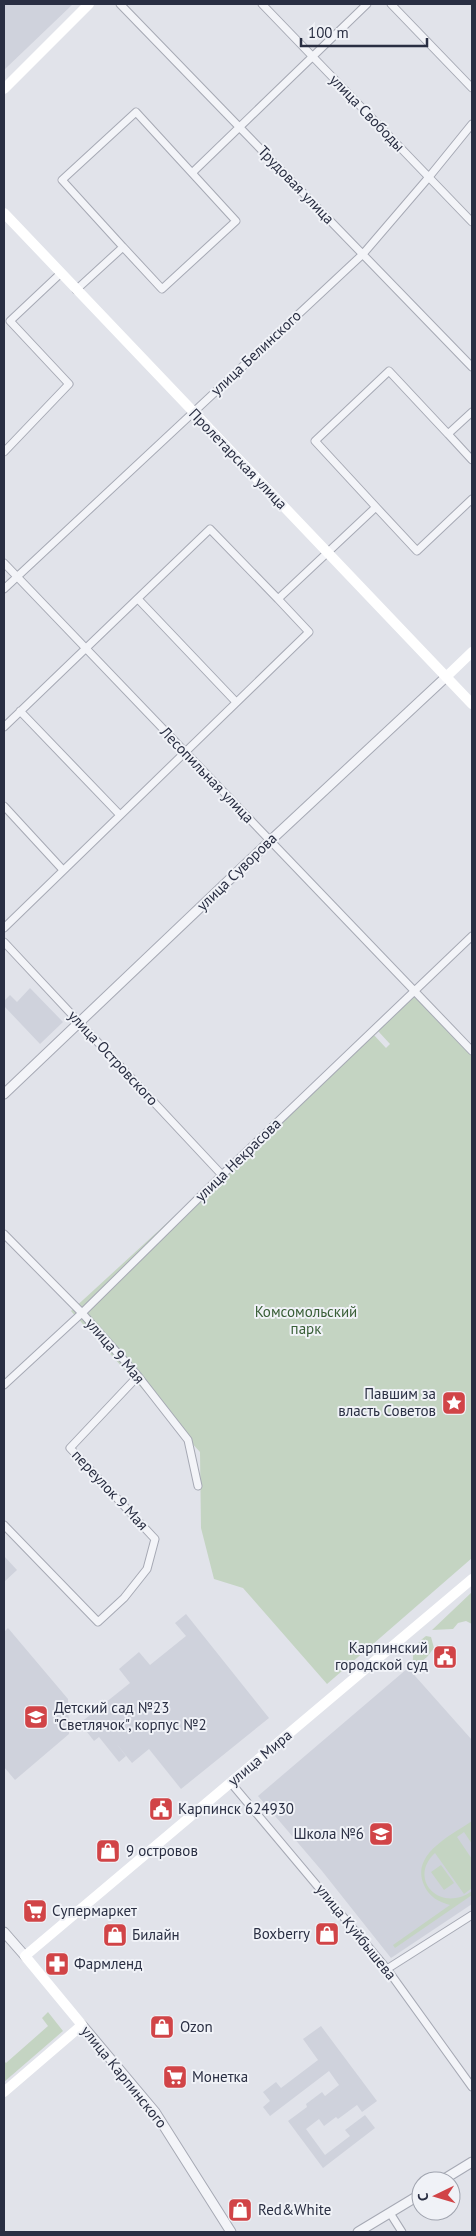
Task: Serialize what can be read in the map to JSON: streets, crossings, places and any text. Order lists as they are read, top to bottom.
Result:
{
  "streets": {
    "main road": [
      "Пролетарская улица",
      "улица Суворова",
      "улица Мира",
      "улица Карпинского"
    ],
    "street": [
      "улица Свободы",
      "Трудовая улица",
      "улица Белинского",
      "Лесопильная улица",
      "улица Островского",
      "улица Некрасова",
      "улица 9 Мая",
      "переулок 9 Мая",
      "улица Куйбышева"
    ]
  },
  "crossings": [
    ["улица Свободы", "улица Белинского"],
    ["Трудовая улица", "улица Белинского"],
    ["улица Белинского", "Пролетарская улица"],
    ["улица Белинского", "Лесопильная улица"],
    ["Пролетарская улица", "улица Суворова"],
    ["Лесопильная улица", "улица Суворова"],
    ["Лесопильная улица", "улица Некрасова"],
    ["улица Суворова", "улица Островского"],
    ["улица Островского", "улица Некрасова"],
    ["улица Некрасова", "улица 9 Мая"],
    ["улица 9 Мая", "переулок 9 Мая"],
    ["улица Мира", "улица Куйбышева"],
    ["улица Мира", "улица Карпинского"]
  ],
  "parks": ["Комсомольский парк"],
  "places": {
    "place": ["Павшим за власть Советов"],
    "public building": ["Карпинский городской суд", "Карпинск 624930"],
    "school or university": ["Детский сад №23 \"Светлячок\", корпус №2", "Школа №6"],
    "shop": [
      "9 островов",
      "Boxberry",
      "Билайн",
      "Ozon",
      "Red&White"
    ],
    "supermarket": ["Супермаркет", "Монетка"],
    "pharmacy": ["Фармленд"]
  },
  "scale_bar": "100 m",
  "north": "left"
}
